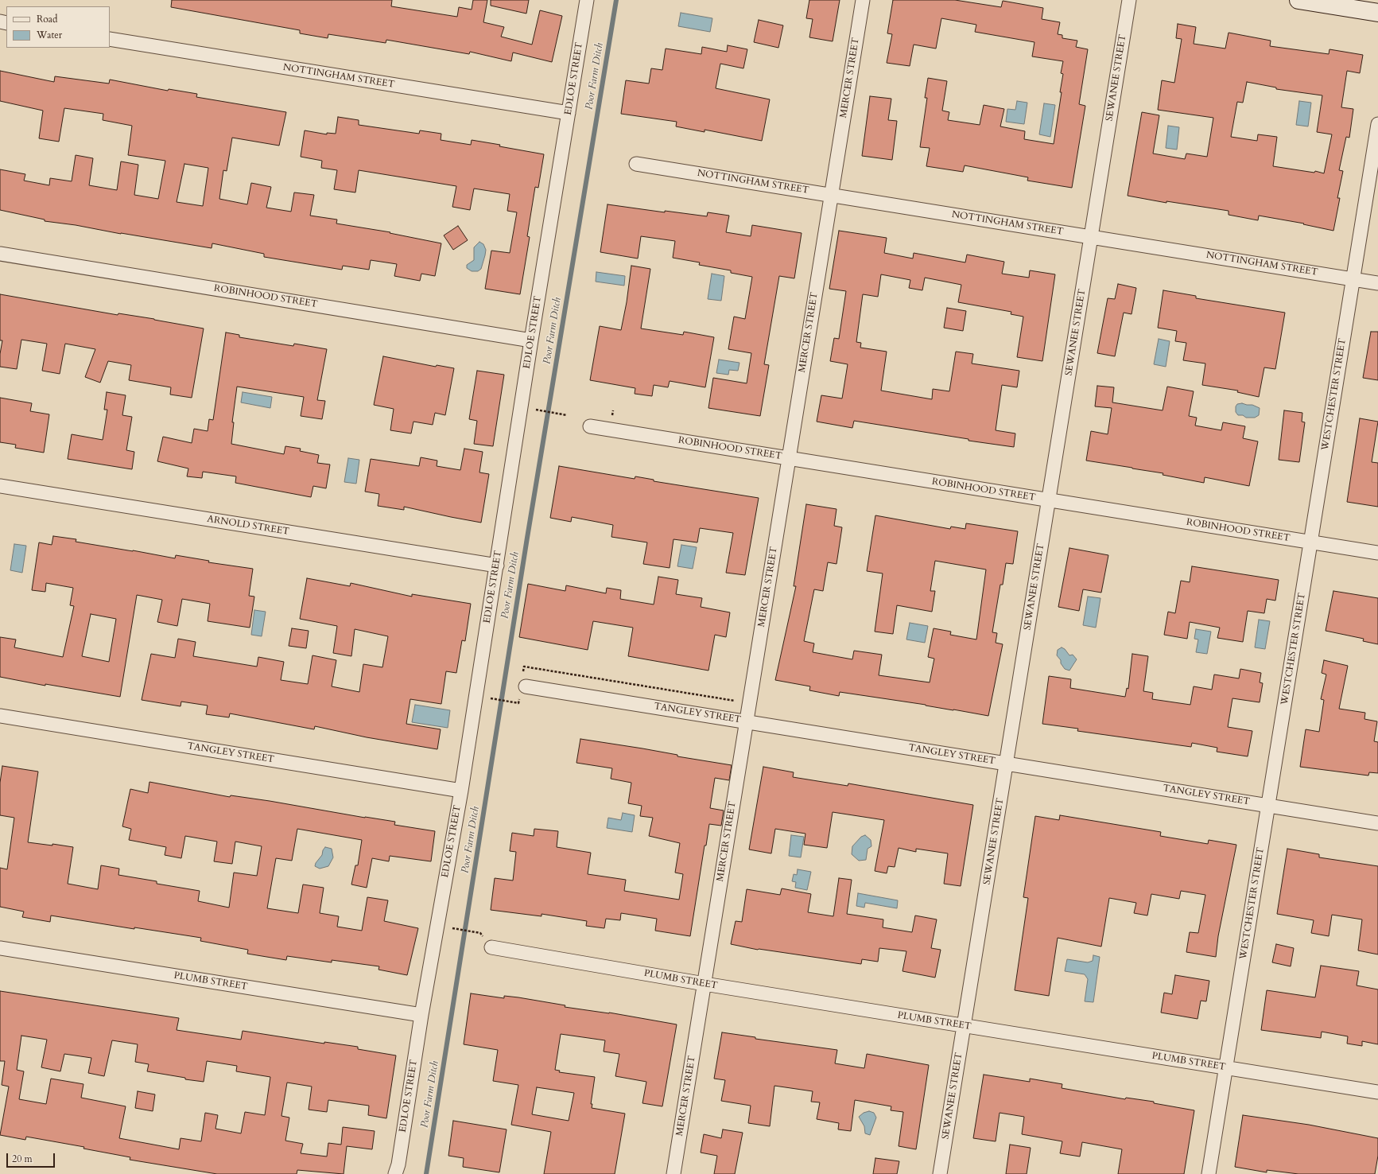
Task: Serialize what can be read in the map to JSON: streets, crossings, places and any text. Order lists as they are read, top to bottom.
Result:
{
  "streets": {
    "street": [
      "NOTTINGHAM STREET",
      "MERCER STREET",
      "SEWANEE STREET",
      "EDLOE STREET",
      "ROBINHOOD STREET",
      "WESTCHESTER STREET",
      "ARNOLD STREET",
      "TANGLEY STREET",
      "PLUMB STREET"
    ]
  },
  "crossings": [
    ["NOTTINGHAM STREET", "MERCER STREET"],
    ["NOTTINGHAM STREET", "SEWANEE STREET"],
    ["NOTTINGHAM STREET", "EDLOE STREET"],
    ["NOTTINGHAM STREET", "WESTCHESTER STREET"],
    ["MERCER STREET", "ROBINHOOD STREET"],
    ["MERCER STREET", "TANGLEY STREET"],
    ["MERCER STREET", "PLUMB STREET"],
    ["SEWANEE STREET", "ROBINHOOD STREET"],
    ["SEWANEE STREET", "TANGLEY STREET"],
    ["SEWANEE STREET", "PLUMB STREET"],
    ["EDLOE STREET", "ROBINHOOD STREET"],
    ["EDLOE STREET", "ARNOLD STREET"],
    ["EDLOE STREET", "TANGLEY STREET"],
    ["EDLOE STREET", "PLUMB STREET"],
    ["ROBINHOOD STREET", "WESTCHESTER STREET"],
    ["WESTCHESTER STREET", "TANGLEY STREET"],
    ["WESTCHESTER STREET", "PLUMB STREET"]
  ],
  "water": ["Poor Farm Ditch"],
  "legend": ["Road", "Water"],
  "scale_bar": "20 m"
}
